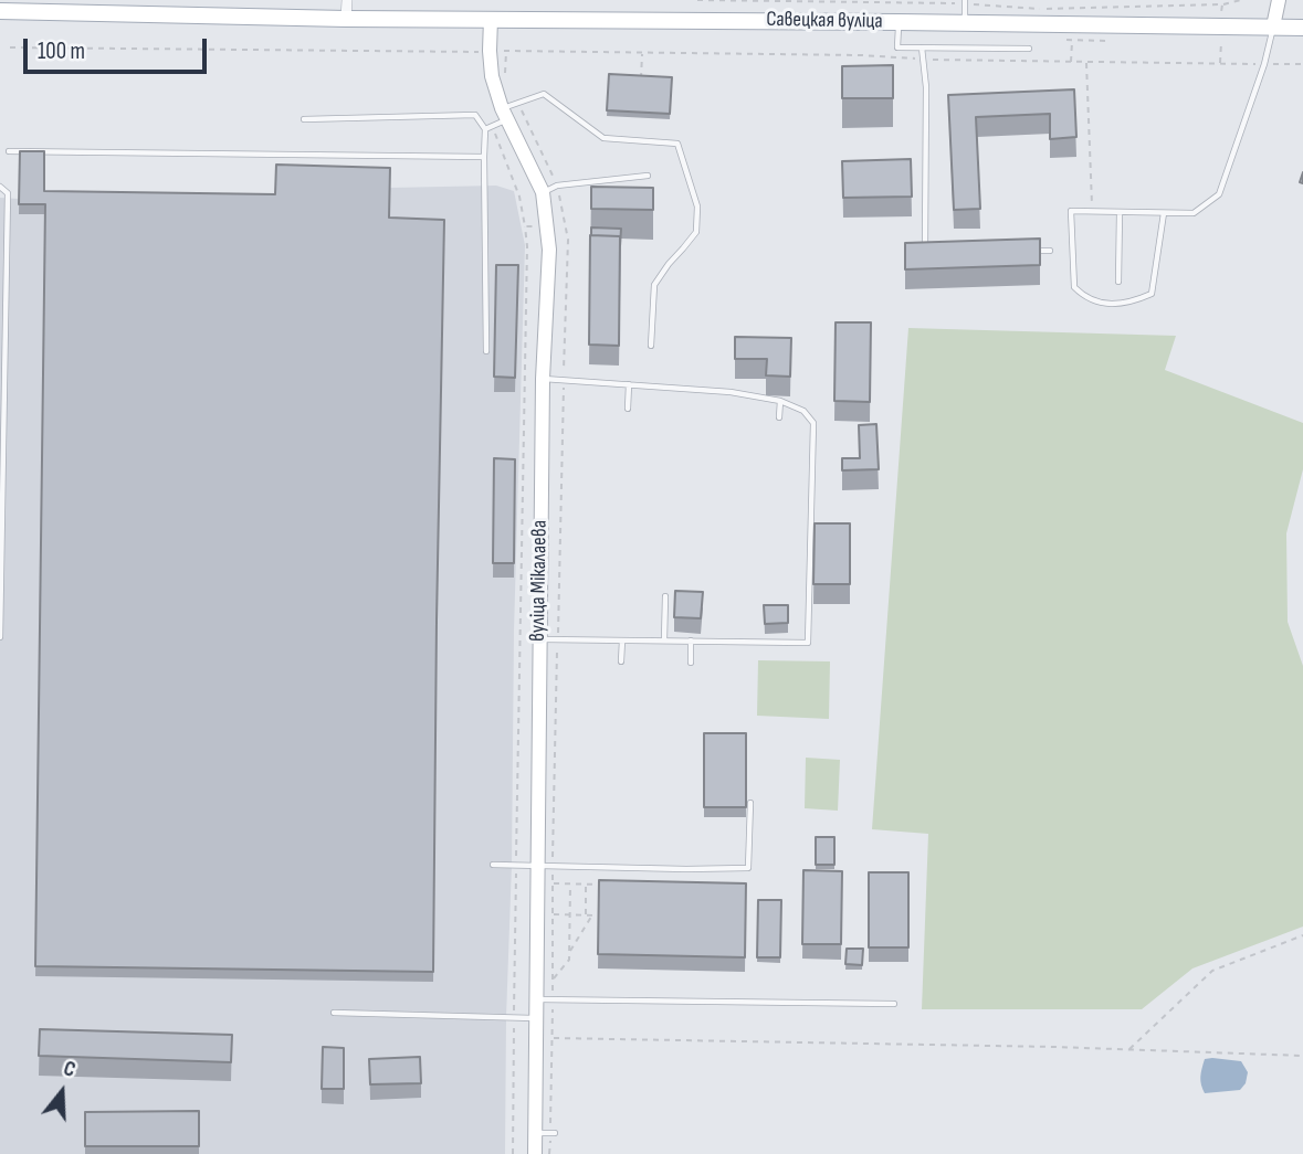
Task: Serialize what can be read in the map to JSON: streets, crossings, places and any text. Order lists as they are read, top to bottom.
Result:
{
  "streets": {
    "main road": ["Савецкая вуліца", "вуліца Мікалаева"]
  },
  "crossings": [
    ["Савецкая вуліца", "вуліца Мікалаева"]
  ],
  "scale_bar": "100 m",
  "north": "top"
}
